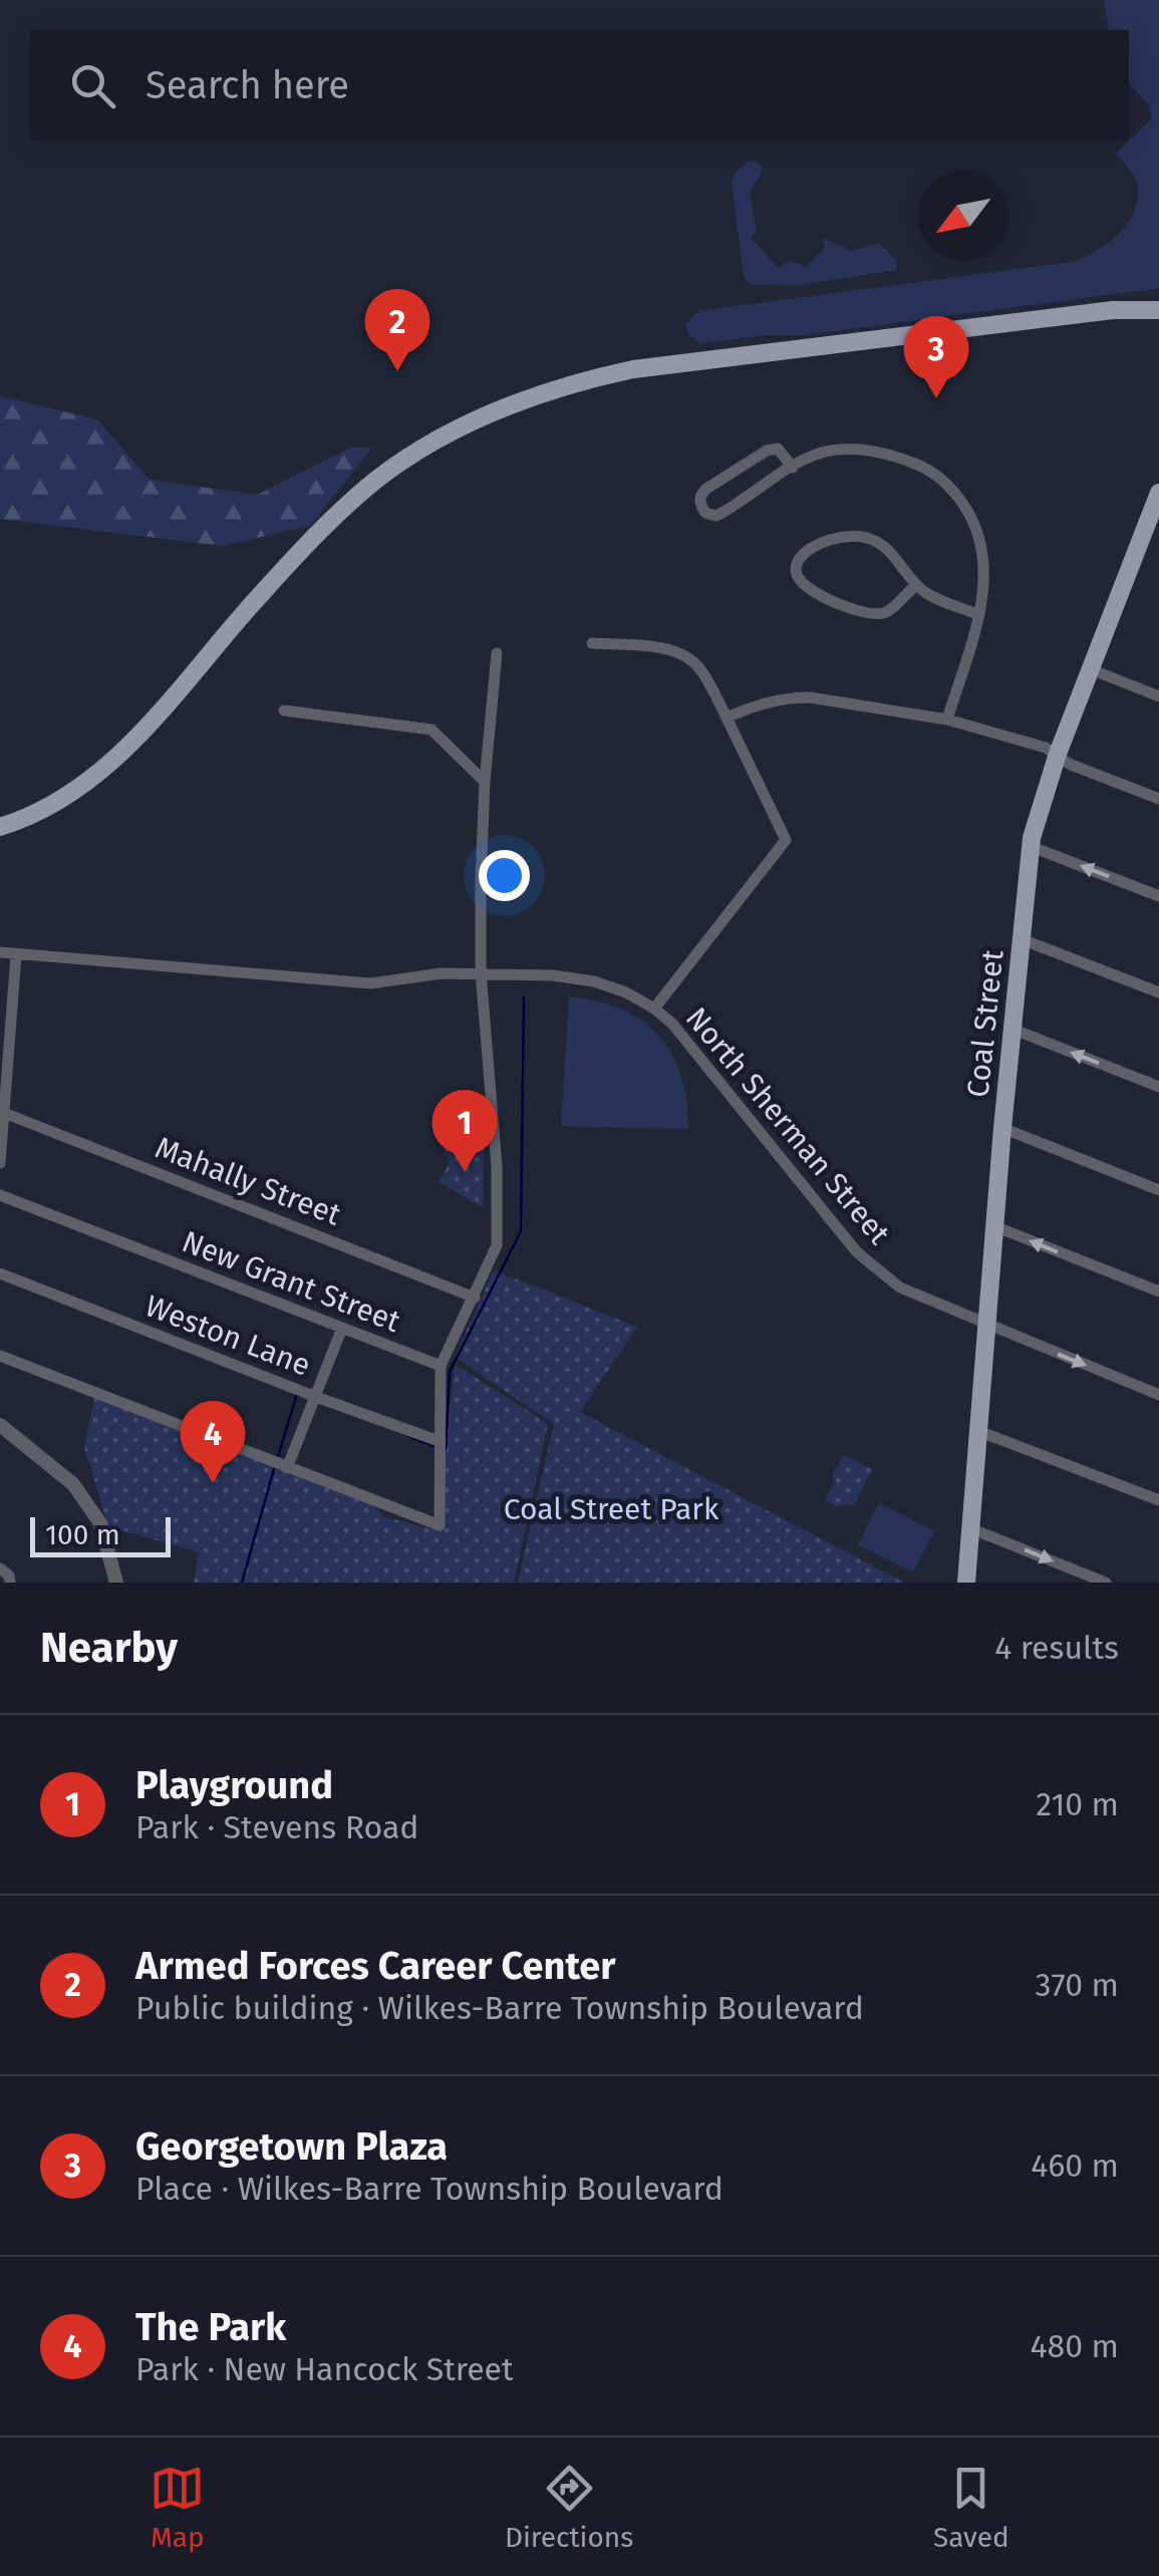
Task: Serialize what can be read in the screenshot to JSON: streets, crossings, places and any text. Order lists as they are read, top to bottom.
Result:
{
  "streets": {
    "main road": ["Coal Street"],
    "street": [
      "North Sherman Street",
      "Mahally Street",
      "New Grant Street",
      "Weston Lane"
    ]
  },
  "crossings": [
    ["Coal Street", "North Sherman Street"]
  ],
  "parks": ["Coal Street Park"],
  "scale_bar": "100 m",
  "north": "bottom left",
  "page": {
    "search": "Search here",
    "pins": [
      "2",
      "3",
      "1",
      "4"
    ],
    "scale": "100 m",
    "heading": ["Nearby", "4 results"],
    "list": [
      {
        "mark": "1",
        "name": "Playground",
        "note": "Park · Stevens Road",
        "value": "210 m"
      },
      {
        "mark": "2",
        "name": "Armed Forces Career Center",
        "note": "Public building · Wilkes-Barre Township Boulevard",
        "value": "370 m"
      },
      {
        "mark": "3",
        "name": "Georgetown Plaza",
        "note": "Place · Wilkes-Barre Township Boulevard",
        "value": "460 m"
      },
      {
        "mark": "4",
        "name": "The Park",
        "note": "Park · New Hancock Street",
        "value": "480 m"
      }
    ],
    "nav": ["Map", "Directions", "Saved"]
  }
}
